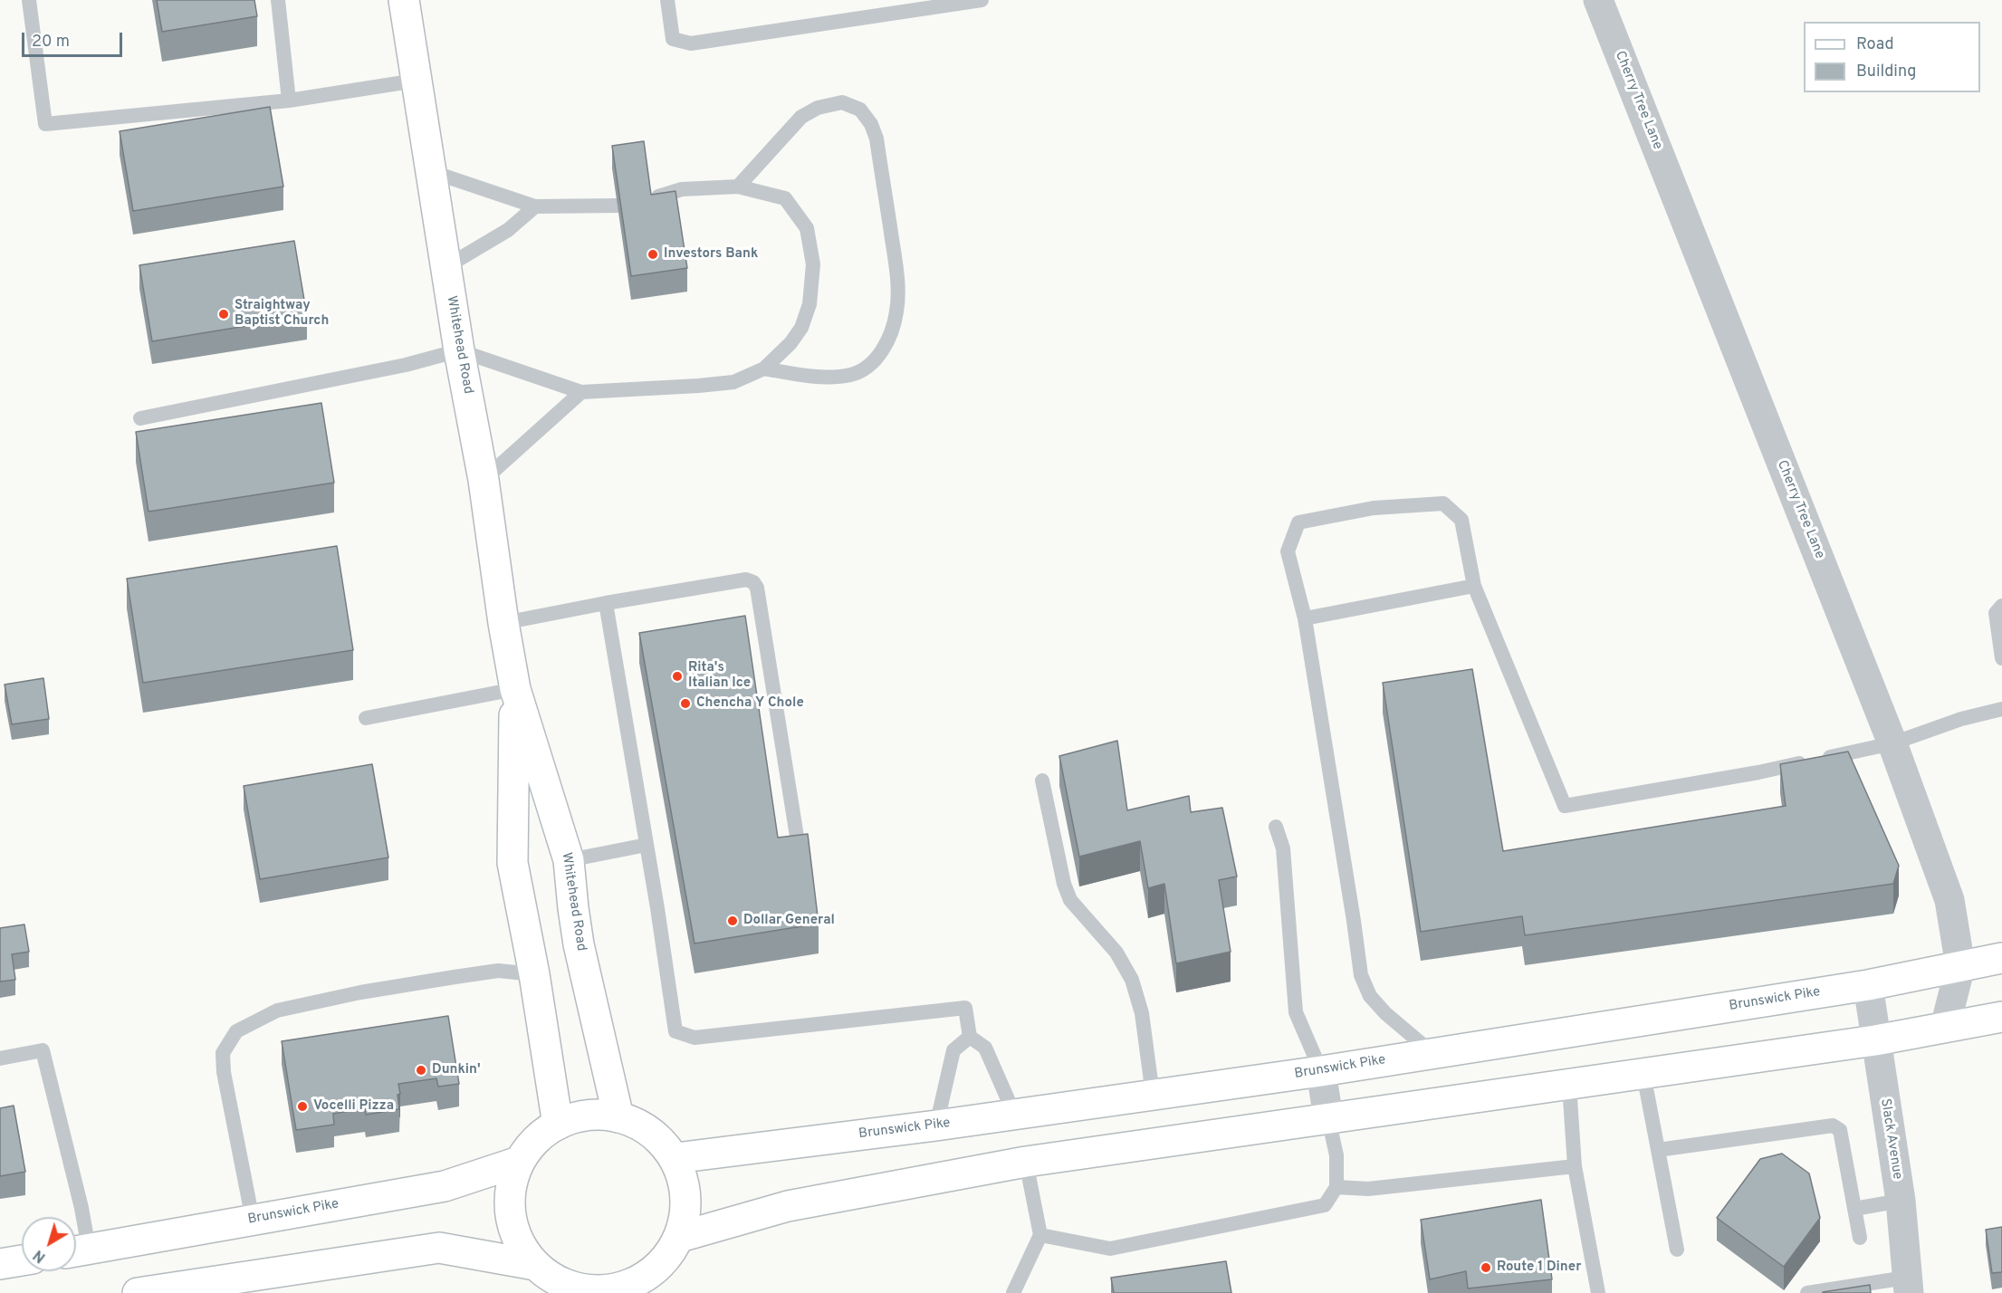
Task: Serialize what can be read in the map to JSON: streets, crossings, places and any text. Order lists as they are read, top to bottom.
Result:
{
  "streets": {
    "main road": ["Whitehead Road", "Brunswick Pike"],
    "street": ["Cherry Tree Lane", "Slack Avenue"]
  },
  "crossings": [
    ["Cherry Tree Lane", "Brunswick Pike"],
    ["Whitehead Road", "Brunswick Pike"],
    ["Brunswick Pike", "Slack Avenue"]
  ],
  "places": [
    "Investors Bank",
    "Straightway Baptist Church",
    "Rita's Italian Ice",
    "Chencha Y Chole",
    "Dollar General",
    "Dunkin'",
    "Vocelli Pizza",
    "Route 1 Diner"
  ],
  "legend": ["Road", "Building"],
  "scale_bar": "20 m",
  "north": "bottom left"
}
